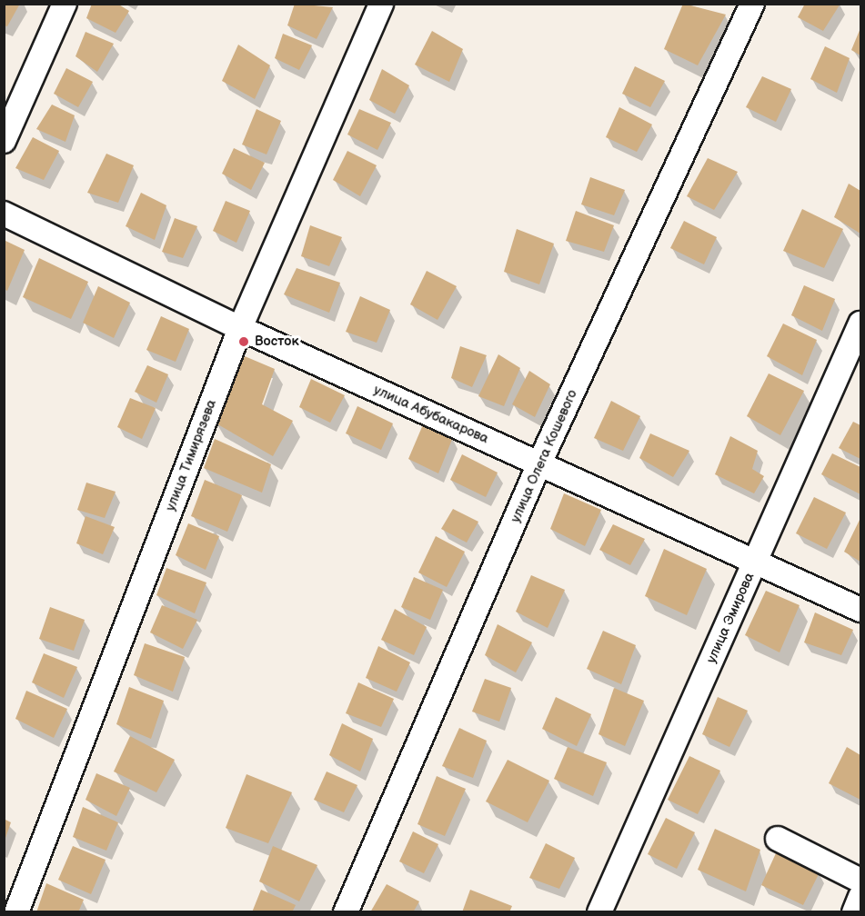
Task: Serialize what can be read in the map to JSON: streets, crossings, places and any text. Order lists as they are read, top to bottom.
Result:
{
  "streets": {
    "street": [
      "улица Абубакарова",
      "улица Тимирязева",
      "улица Олега Кошевого",
      "улица Эмирова"
    ]
  },
  "crossings": [
    ["улица Абубакарова", "улица Тимирязева"],
    ["улица Абубакарова", "улица Олега Кошевого"],
    ["улица Абубакарова", "улица Эмирова"]
  ],
  "places": ["Восток"]
}
